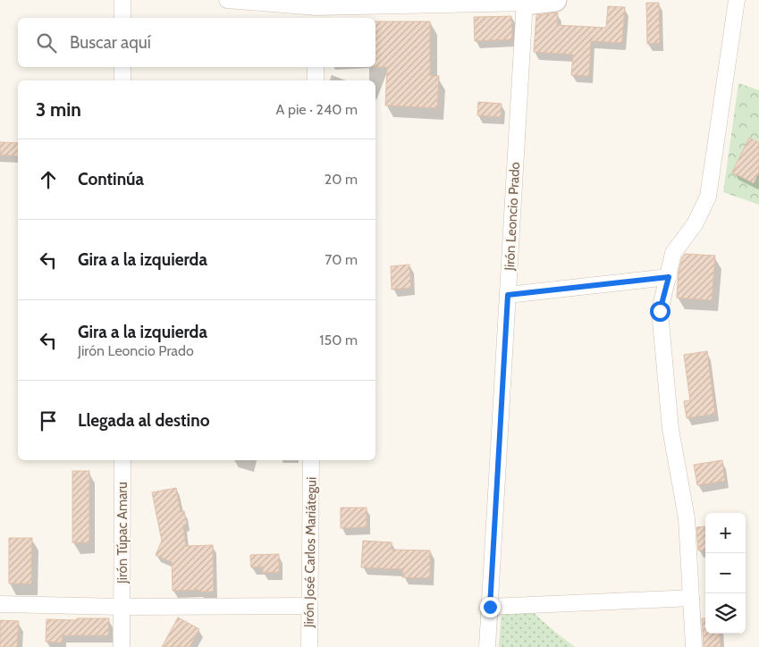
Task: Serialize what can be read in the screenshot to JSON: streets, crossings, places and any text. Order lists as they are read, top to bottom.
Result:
{
  "streets": {
    "street": ["Jirón Leoncio Prado", "Jirón Túpac Amaru", "Jirón José Carlos Mariátegui"]
  },
  "page": {
    "search": "Buscar aquí",
    "heading": ["3 min", "A pie · 240 m"],
    "list": [
      ["Continúa", "20 m"],
      ["Gira a la izquierda", "70 m"],
      ["Gira a la izquierda", "Jirón Leoncio Prado", "150 m"],
      "Llegada al destino"
    ],
    "map_buttons": ["+", "−"]
  }
}
